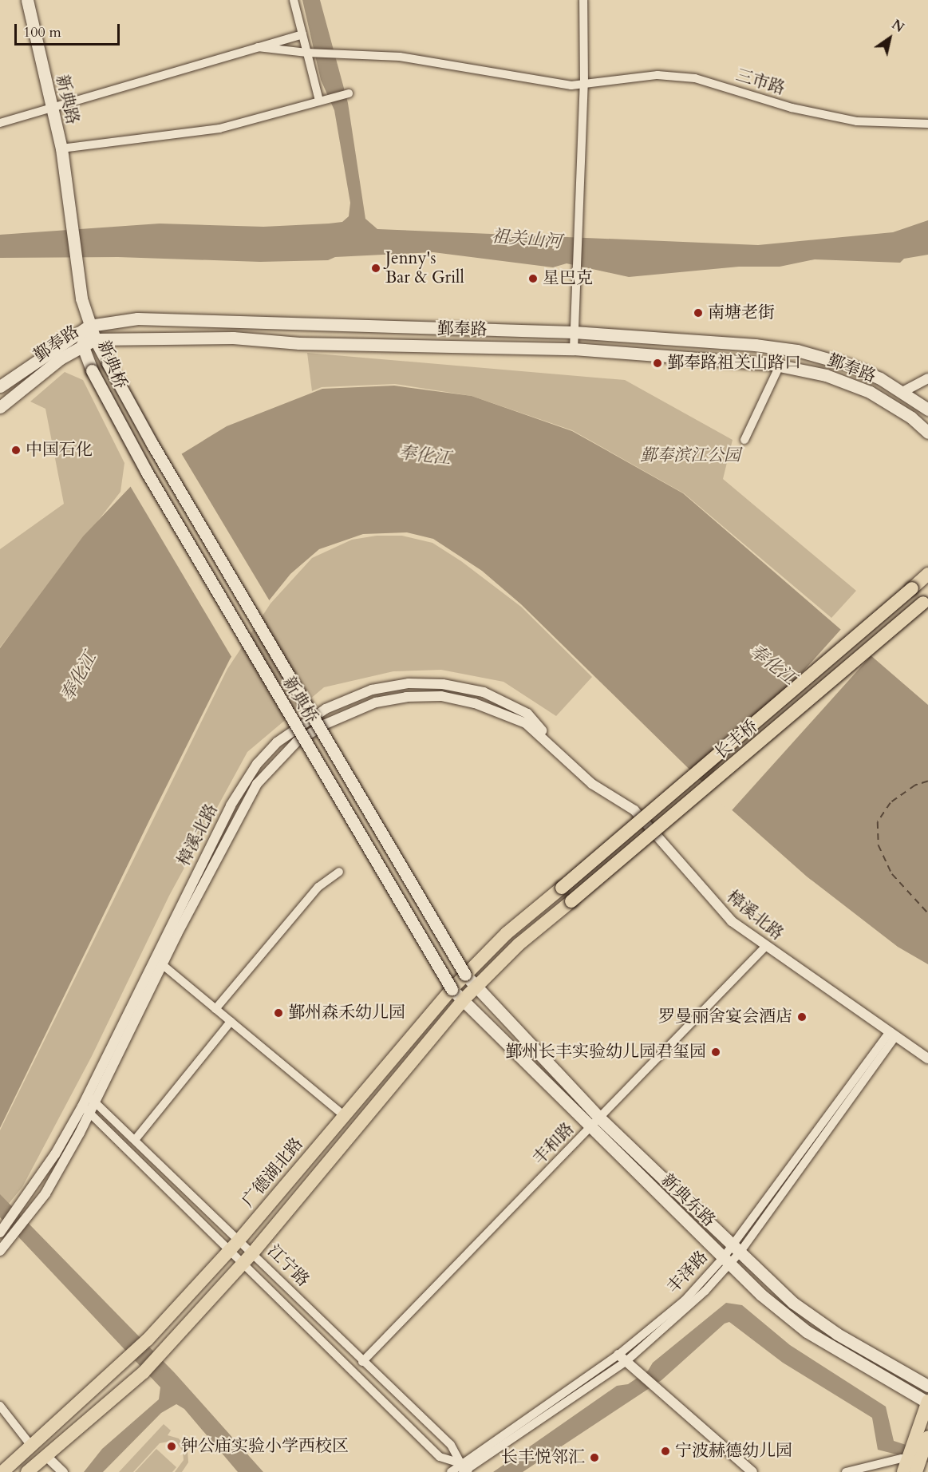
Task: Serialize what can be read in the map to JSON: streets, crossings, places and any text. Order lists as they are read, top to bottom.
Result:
{
  "streets": {
    "main road": [
      "新典路",
      "鄞奉路",
      "新典桥",
      "长丰桥",
      "广德湖北路",
      "新典东路"
    ],
    "street": [
      "三市路",
      "樟溪北路",
      "丰和路",
      "江宁路",
      "丰泽路"
    ]
  },
  "crossings": [
    ["新典路", "鄞奉路"],
    ["新典路", "新典桥"],
    ["鄞奉路", "新典桥"],
    ["新典桥", "广德湖北路"],
    ["新典桥", "新典东路"],
    ["长丰桥", "广德湖北路"],
    ["长丰桥", "新典东路"],
    ["樟溪北路", "丰和路"],
    ["樟溪北路", "江宁路"],
    ["樟溪北路", "丰泽路"],
    ["丰和路", "新典东路"],
    ["丰和路", "江宁路"],
    ["广德湖北路", "新典东路"],
    ["广德湖北路", "江宁路"],
    ["新典东路", "丰泽路"],
    ["江宁路", "丰泽路"]
  ],
  "water": ["祖关山河", "奉化江"],
  "parks": ["鄞奉滨江公园"],
  "places": [
    "Jenny's Bar & Grill",
    "星巴克",
    "南塘老街",
    "鄞奉路祖关山路口",
    "中国石化",
    "鄞州森禾幼儿园",
    "罗曼丽舍宴会酒店",
    "鄞州长丰实验幼儿园君玺园",
    "钟公庙实验小学西校区",
    "宁波赫德幼儿园",
    "长丰悦邻汇"
  ],
  "scale_bar": "100 m",
  "north": "top right"
}
